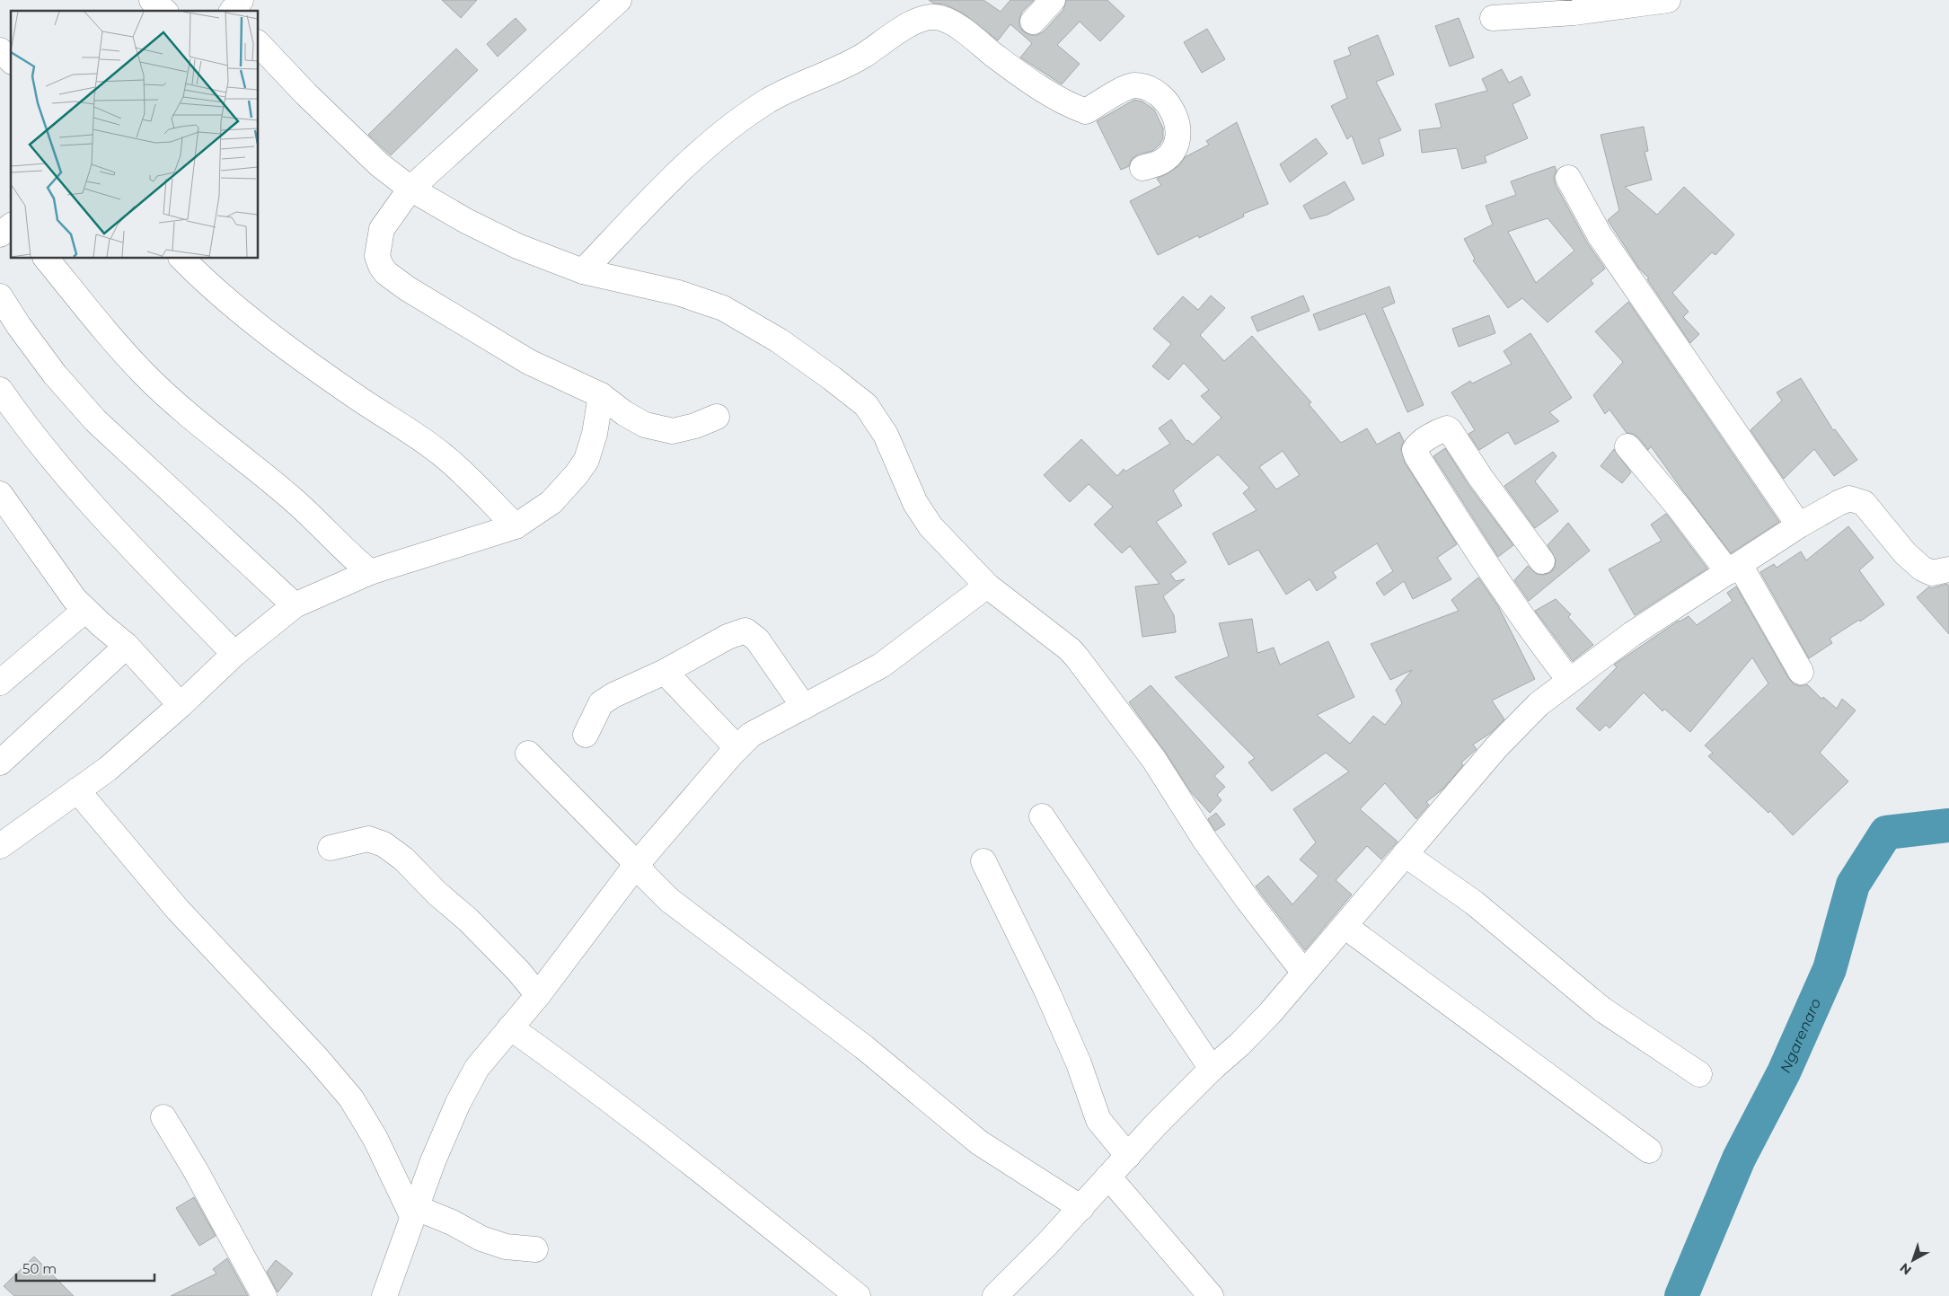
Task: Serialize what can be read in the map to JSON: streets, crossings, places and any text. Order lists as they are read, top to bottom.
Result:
{
  "water": ["Ngarenaro"],
  "scale_bar": "50 m",
  "north": "bottom left"
}
